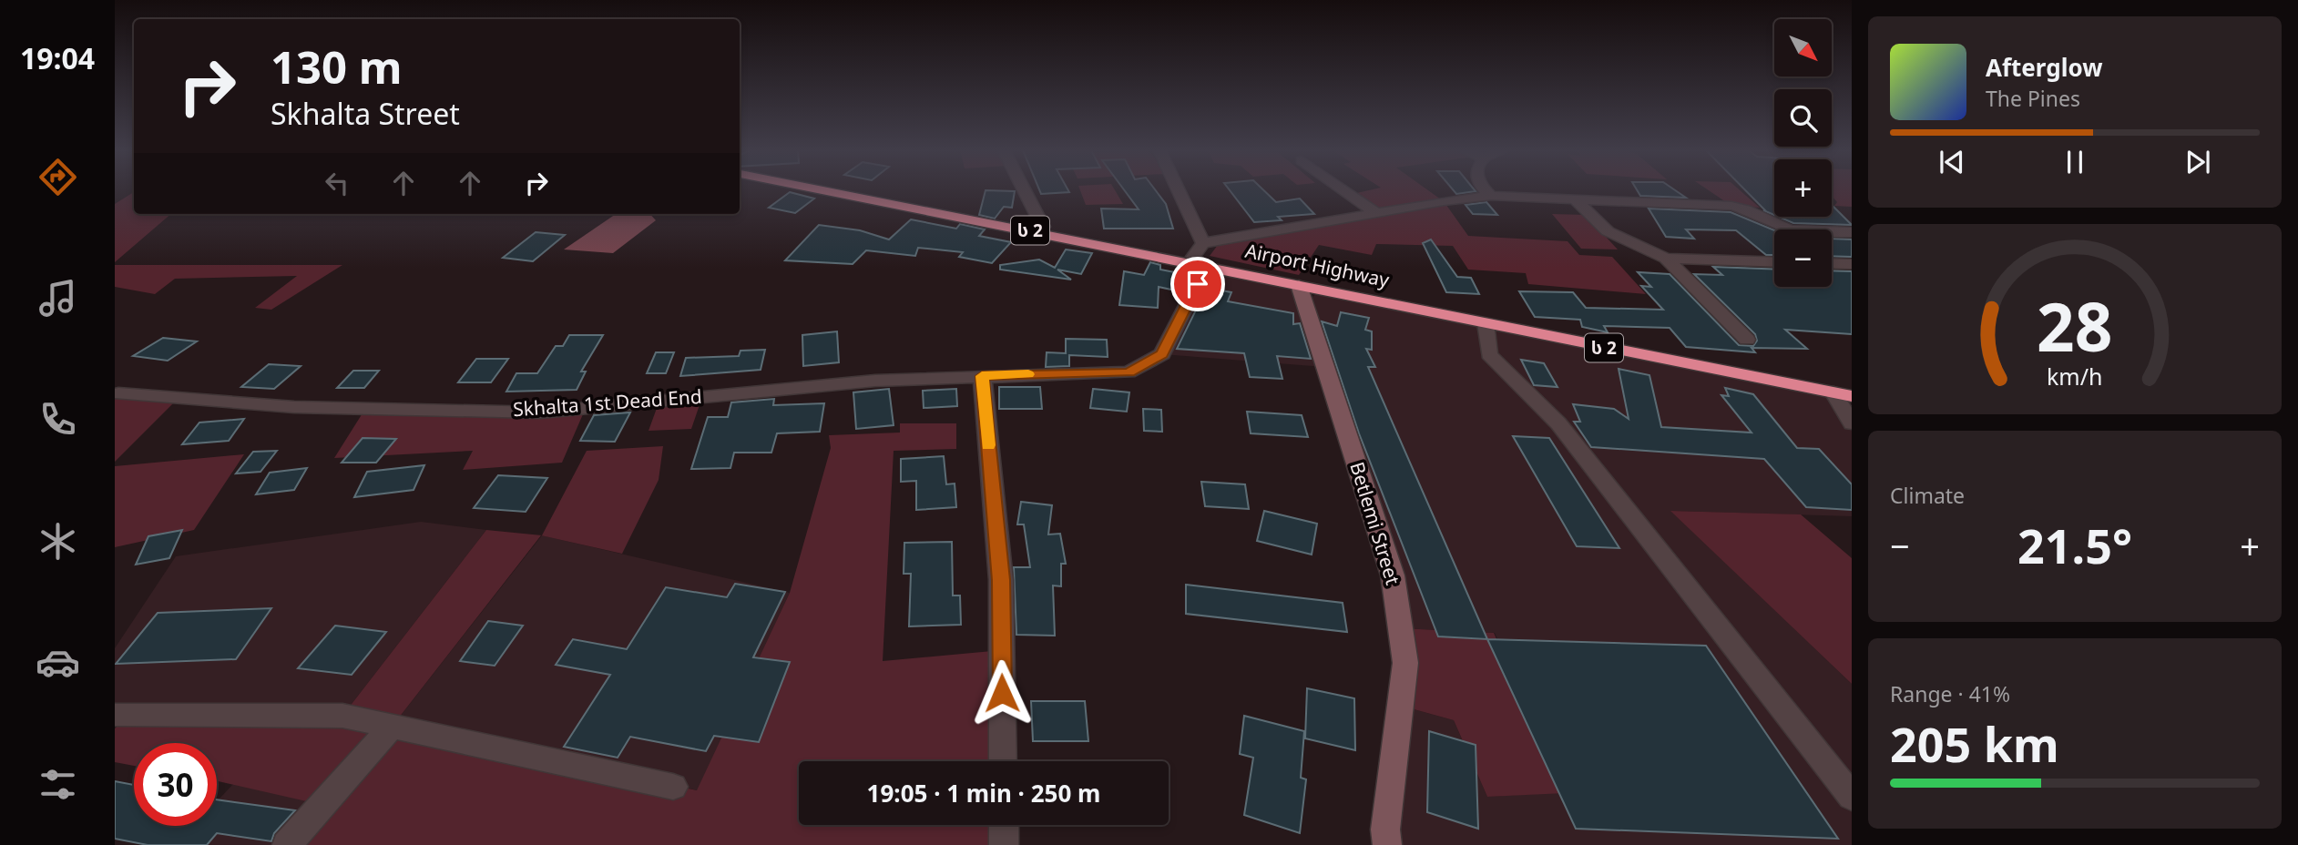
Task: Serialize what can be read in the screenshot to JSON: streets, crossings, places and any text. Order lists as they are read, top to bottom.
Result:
{
  "streets": {
    "highway": ["ს 2", "Airport Highway"],
    "street": ["Skhalta 1st Dead End", "Betlemi Street"]
  },
  "crossings": [
    ["Airport Highway", "Skhalta 1st Dead End"],
    ["Airport Highway", "Betlemi Street"]
  ],
  "north": "bottom right",
  "page": {
    "tabs": "19:04",
    "map_buttons": ["+", "−"],
    "turn": ["130 m", "Skhalta Street"],
    "song": ["Afterglow", "The Pines"],
    "tile": [
      "Climate",
      ["Range · 41%", "205 km"]
    ],
    "heat": ["−", "21.5°", "+"],
    "limit": "30",
    "trip": "19:05 · 1 min · 250 m",
    "gauge": ["28", "km/h"]
  }
}
